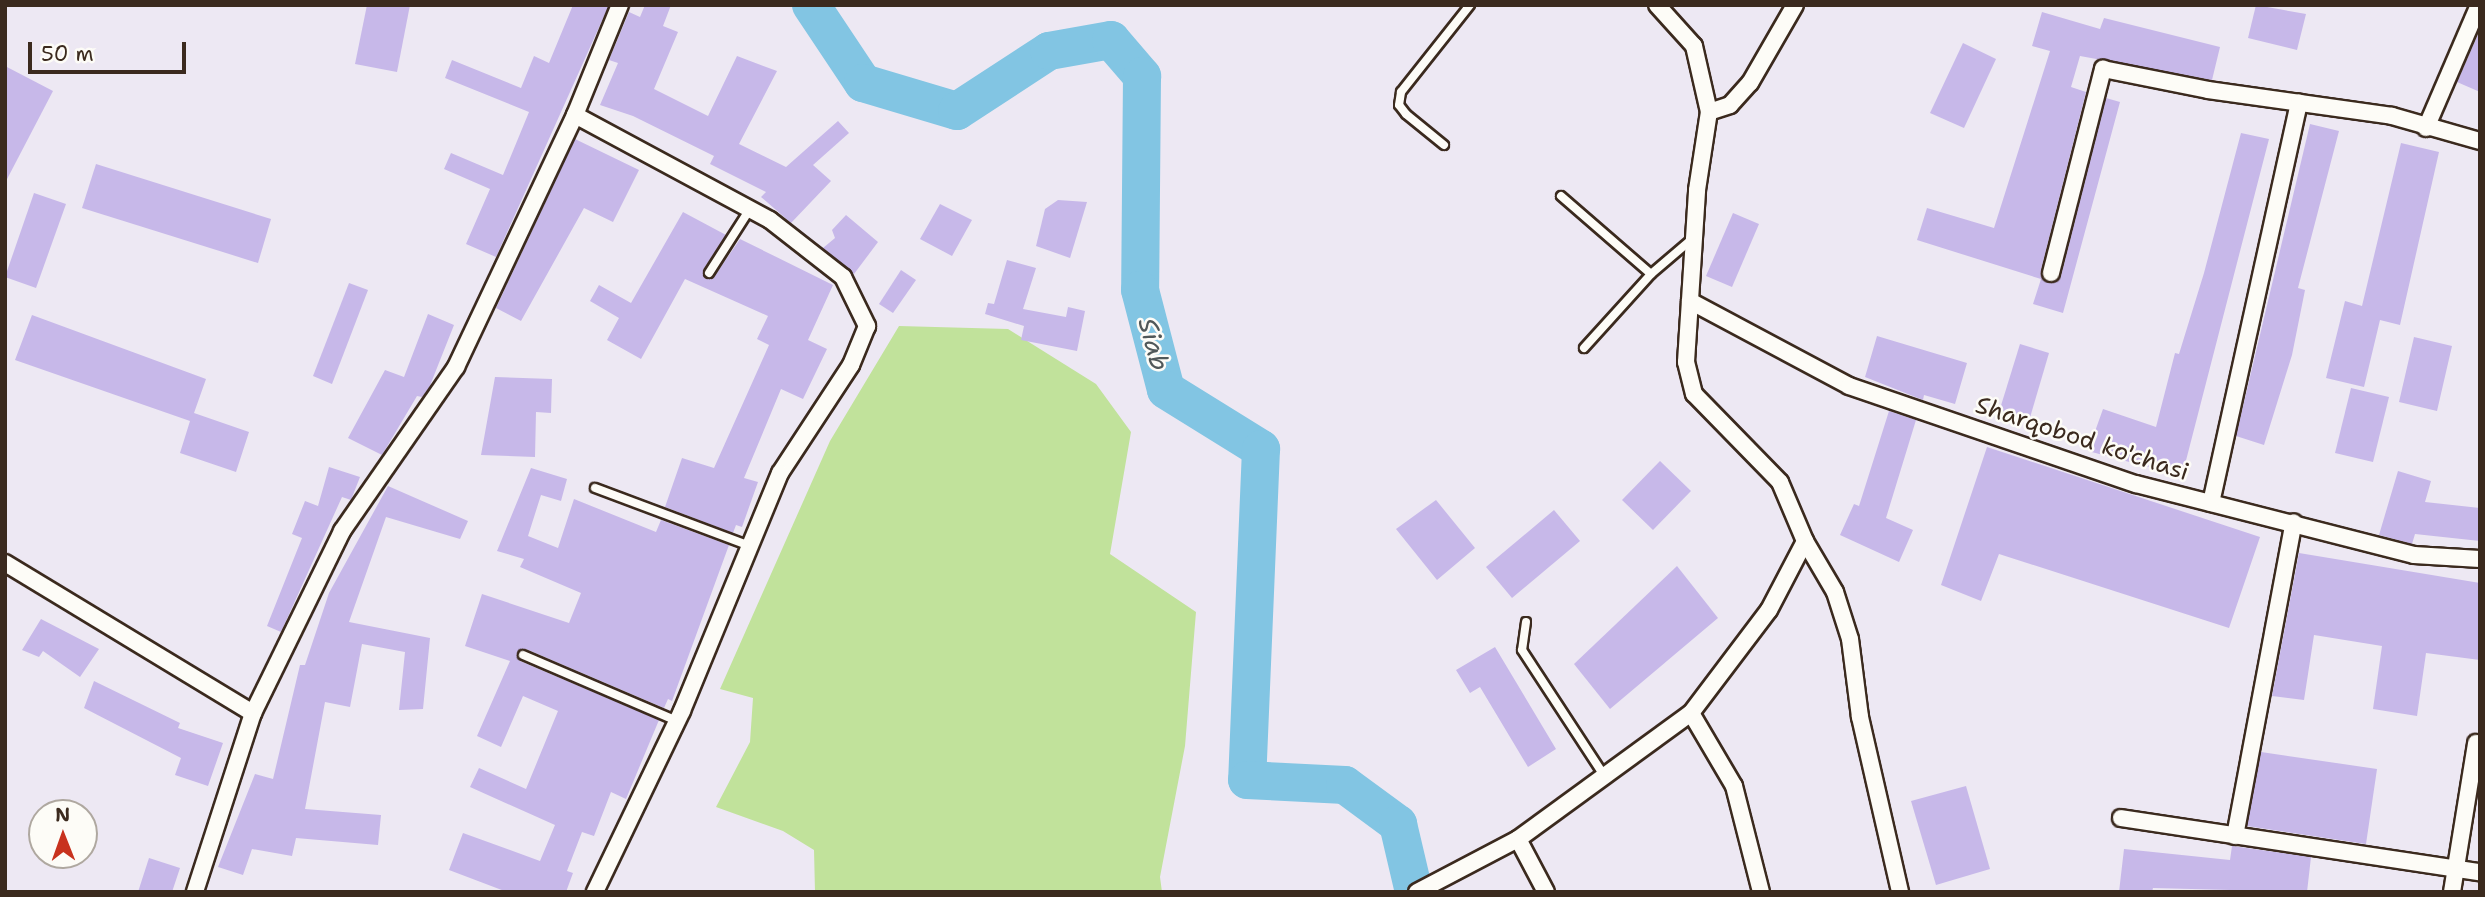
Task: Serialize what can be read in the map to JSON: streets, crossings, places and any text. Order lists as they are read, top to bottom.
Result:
{
  "streets": {
    "street": ["Sharqobod ko'chasi"]
  },
  "water": ["Siab"],
  "scale_bar": "50 m",
  "north": "top"
}
